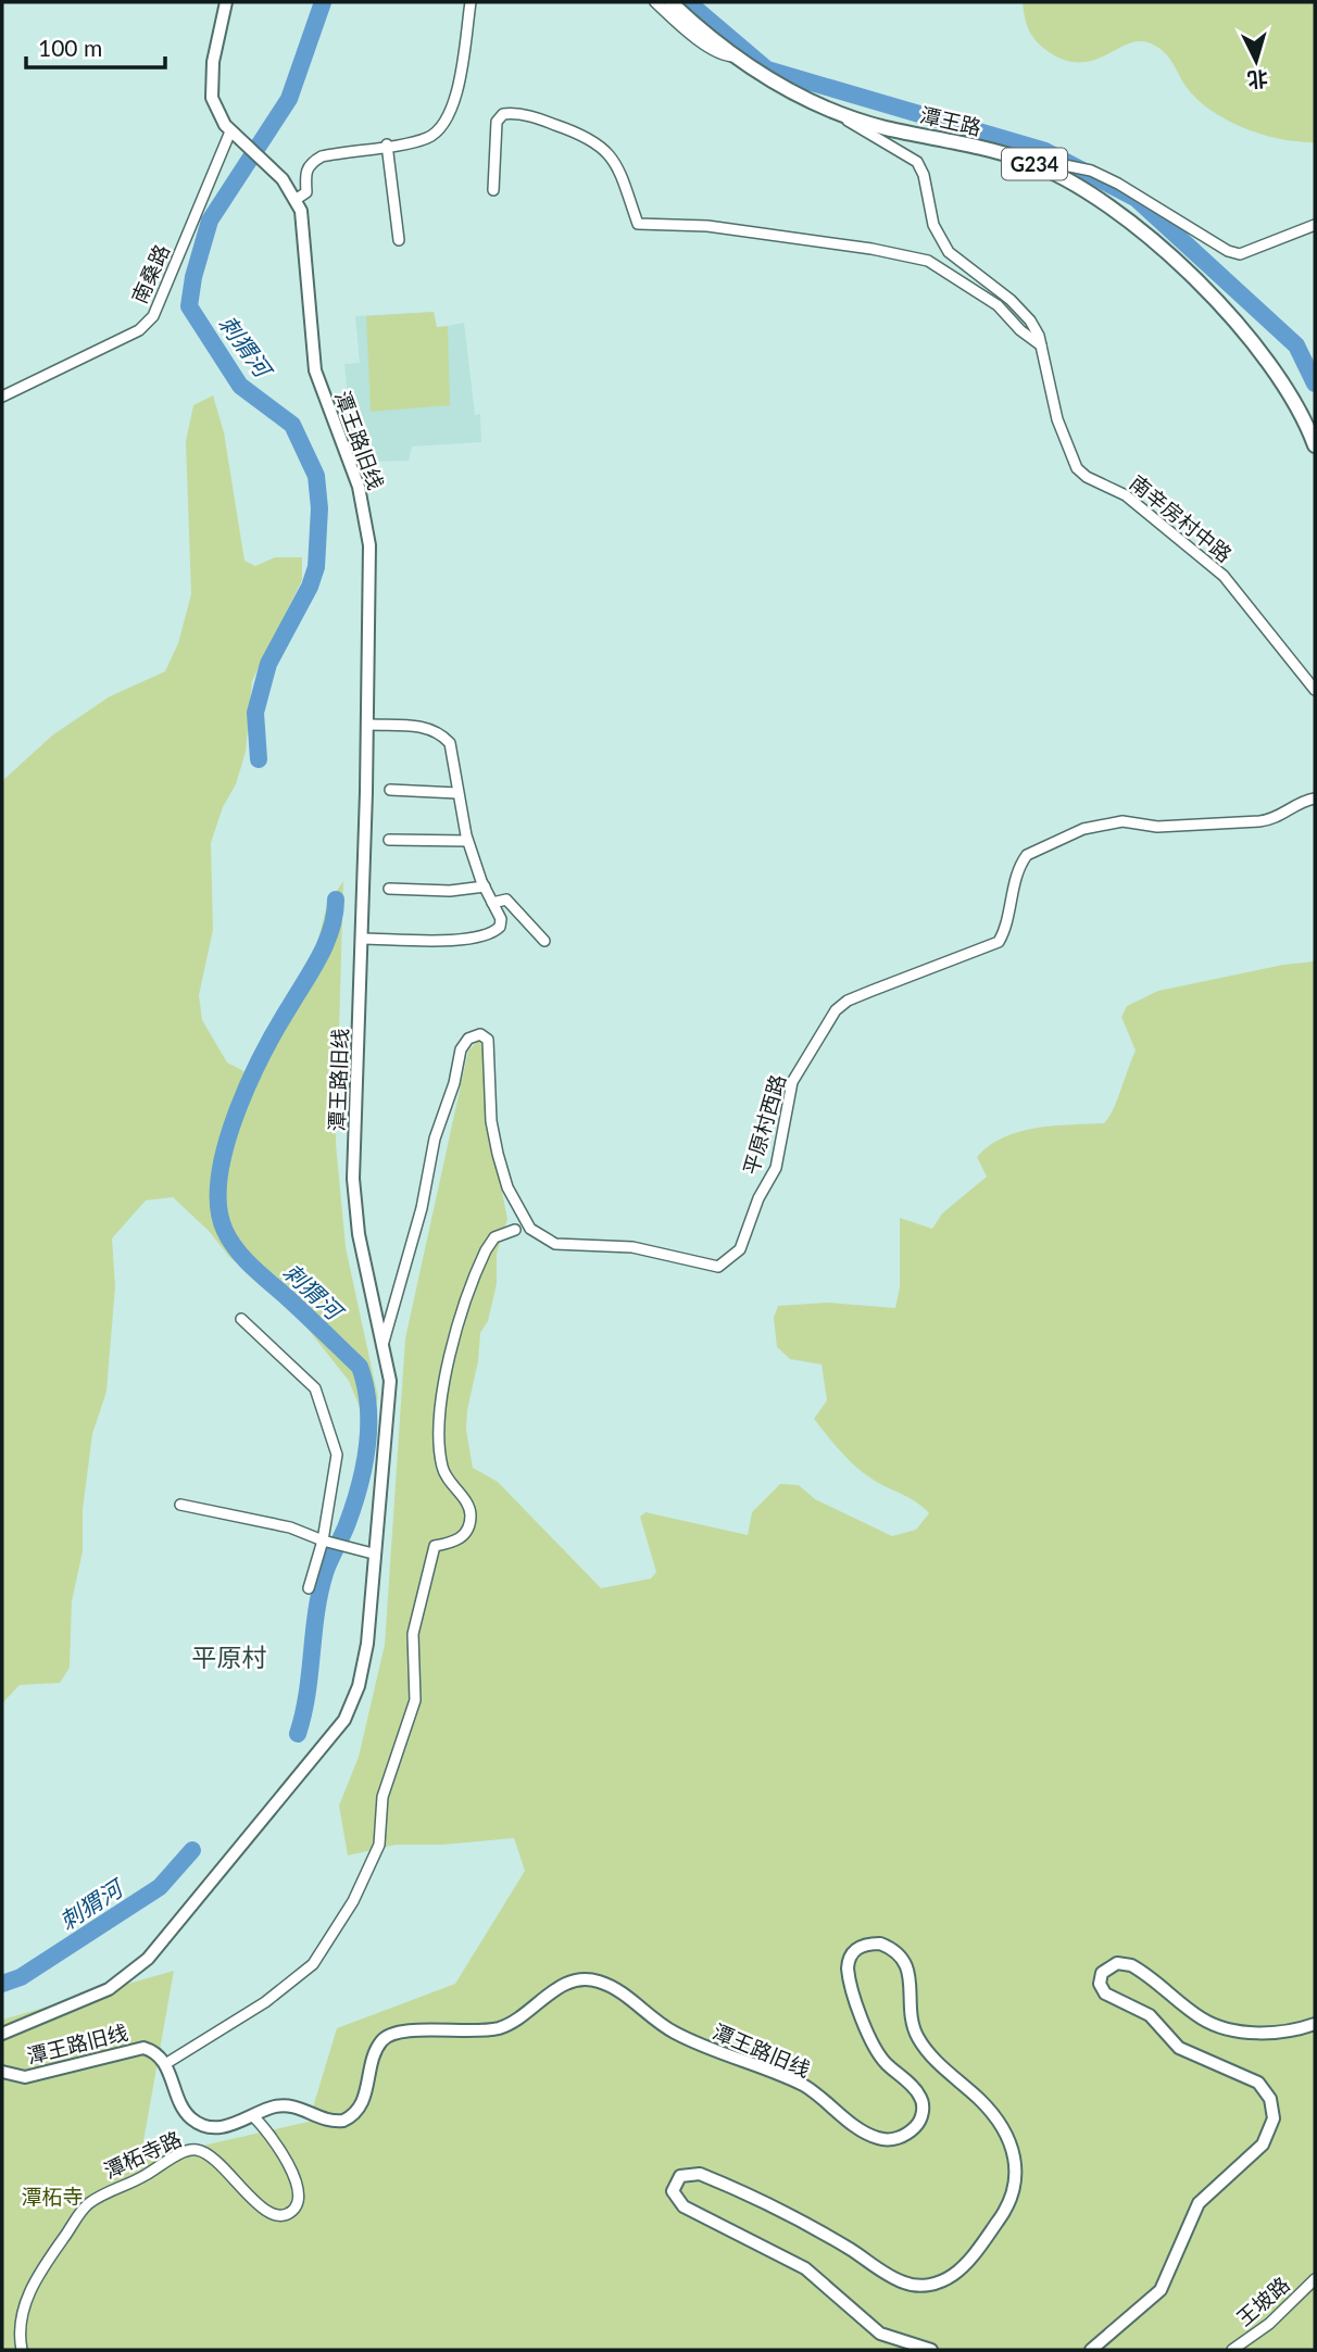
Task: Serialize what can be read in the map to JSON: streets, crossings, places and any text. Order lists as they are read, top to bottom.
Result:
{
  "streets": {
    "highway": ["潭王路", "G234"],
    "main road": ["潭王路旧线"],
    "street": [
      "南桑路",
      "南辛房村中路",
      "平原村西路",
      "潭柘寺路",
      "王坡路"
    ]
  },
  "crossings": [
    ["潭王路", "南辛房村中路"],
    ["南桑路", "潭王路旧线"],
    ["潭王路旧线", "平原村西路"],
    ["潭王路旧线", "潭柘寺路"]
  ],
  "districts": ["平原村"],
  "water": ["刺猬河"],
  "parks": ["潭柘寺"],
  "scale_bar": "100 m",
  "north": "bottom"
}
